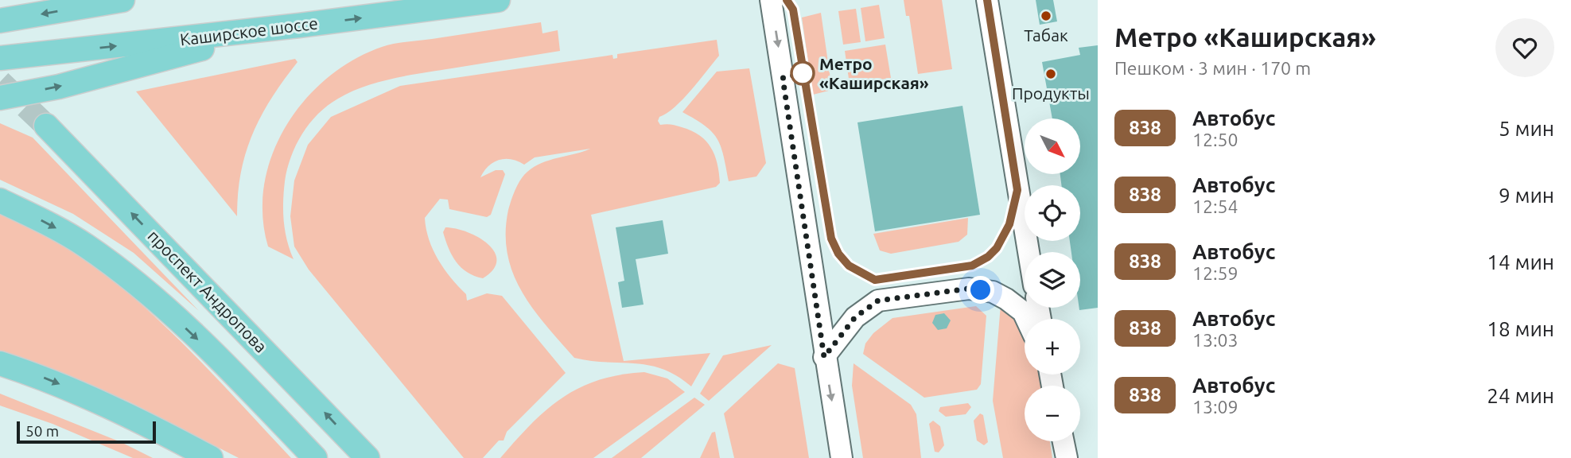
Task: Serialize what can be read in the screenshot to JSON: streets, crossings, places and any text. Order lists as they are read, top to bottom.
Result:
{
  "streets": {
    "main road": ["Каширское шоссе", "проспект Андропова"]
  },
  "places": ["Табак", "Метро «Каширская»", "Продукты"],
  "lines": ["bus line 838"],
  "scale_bar": "50 m",
  "north": "bottom right",
  "page": {
    "heading": ["Метро «Каширская»", "Пешком · 3 мин · 170 m"],
    "list": [
      {
        "mark": "838",
        "name": "Автобус",
        "note": "12:50",
        "value": "5 мин"
      },
      {
        "mark": "838",
        "name": "Автобус",
        "note": "12:54",
        "value": "9 мин"
      },
      {
        "mark": "838",
        "name": "Автобус",
        "note": "12:59",
        "value": "14 мин"
      },
      {
        "mark": "838",
        "name": "Автобус",
        "note": "13:03",
        "value": "18 мин"
      },
      {
        "mark": "838",
        "name": "Автобус",
        "note": "13:09",
        "value": "24 мин"
      }
    ],
    "map_buttons": ["+", "−"],
    "scale": "50 m"
  }
}
